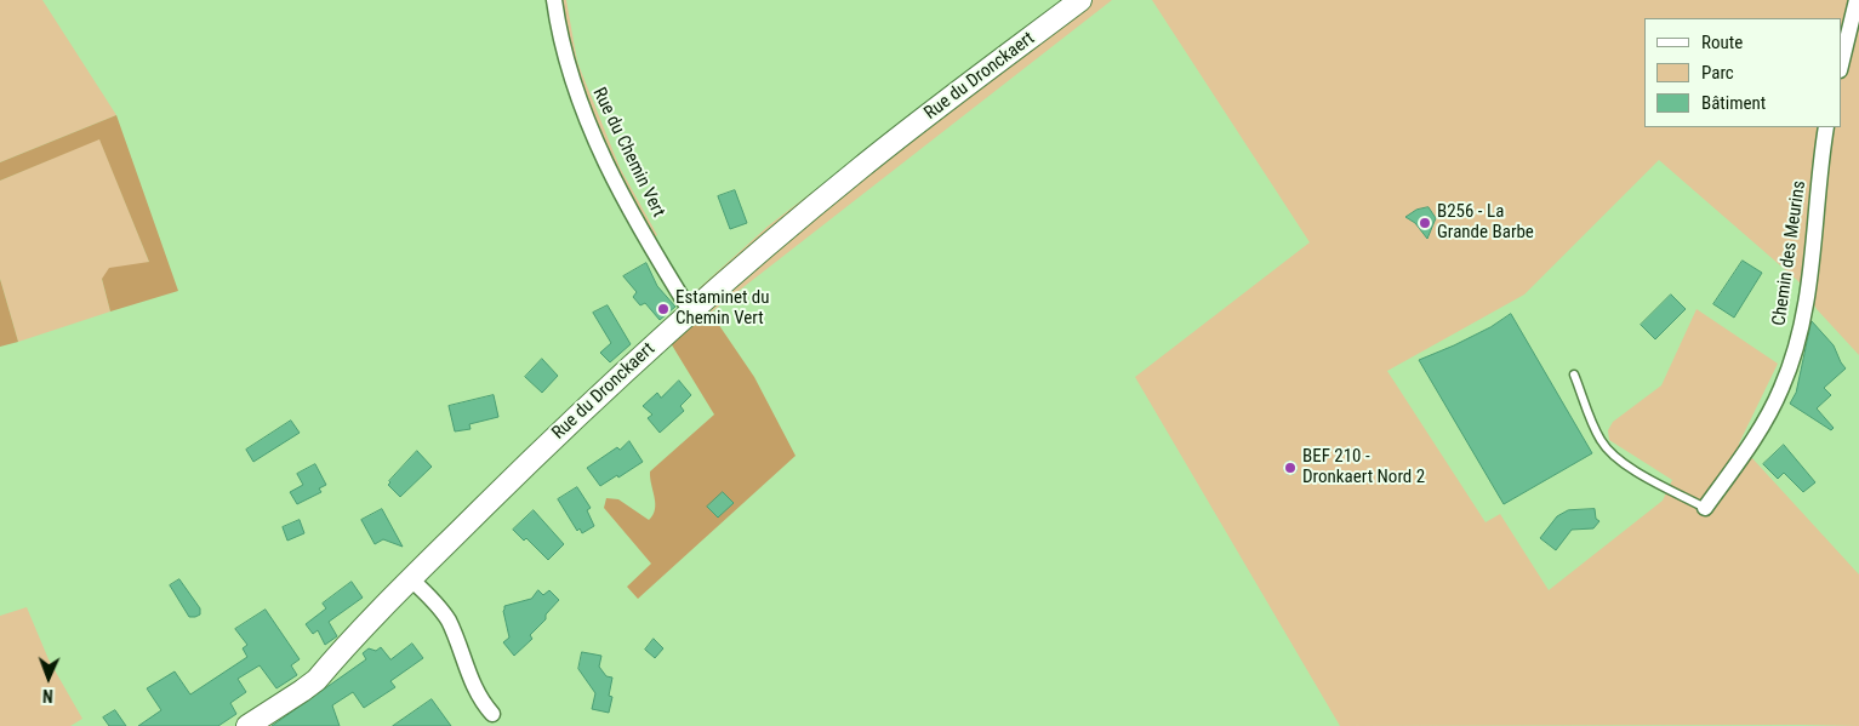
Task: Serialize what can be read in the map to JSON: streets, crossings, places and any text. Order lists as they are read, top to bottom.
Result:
{
  "streets": {
    "main road": ["Rue du Dronckaert"],
    "street": ["Rue du Chemin Vert", "Chemin des Meurins"]
  },
  "crossings": [
    ["Rue du Dronckaert", "Rue du Chemin Vert"]
  ],
  "places": ["B256 - La Grande Barbe", "Estaminet du Chemin Vert", "BEF 210 - Dronkaert Nord 2"],
  "legend": ["Route", "Parc", "Bâtiment"],
  "north": "bottom"
}
